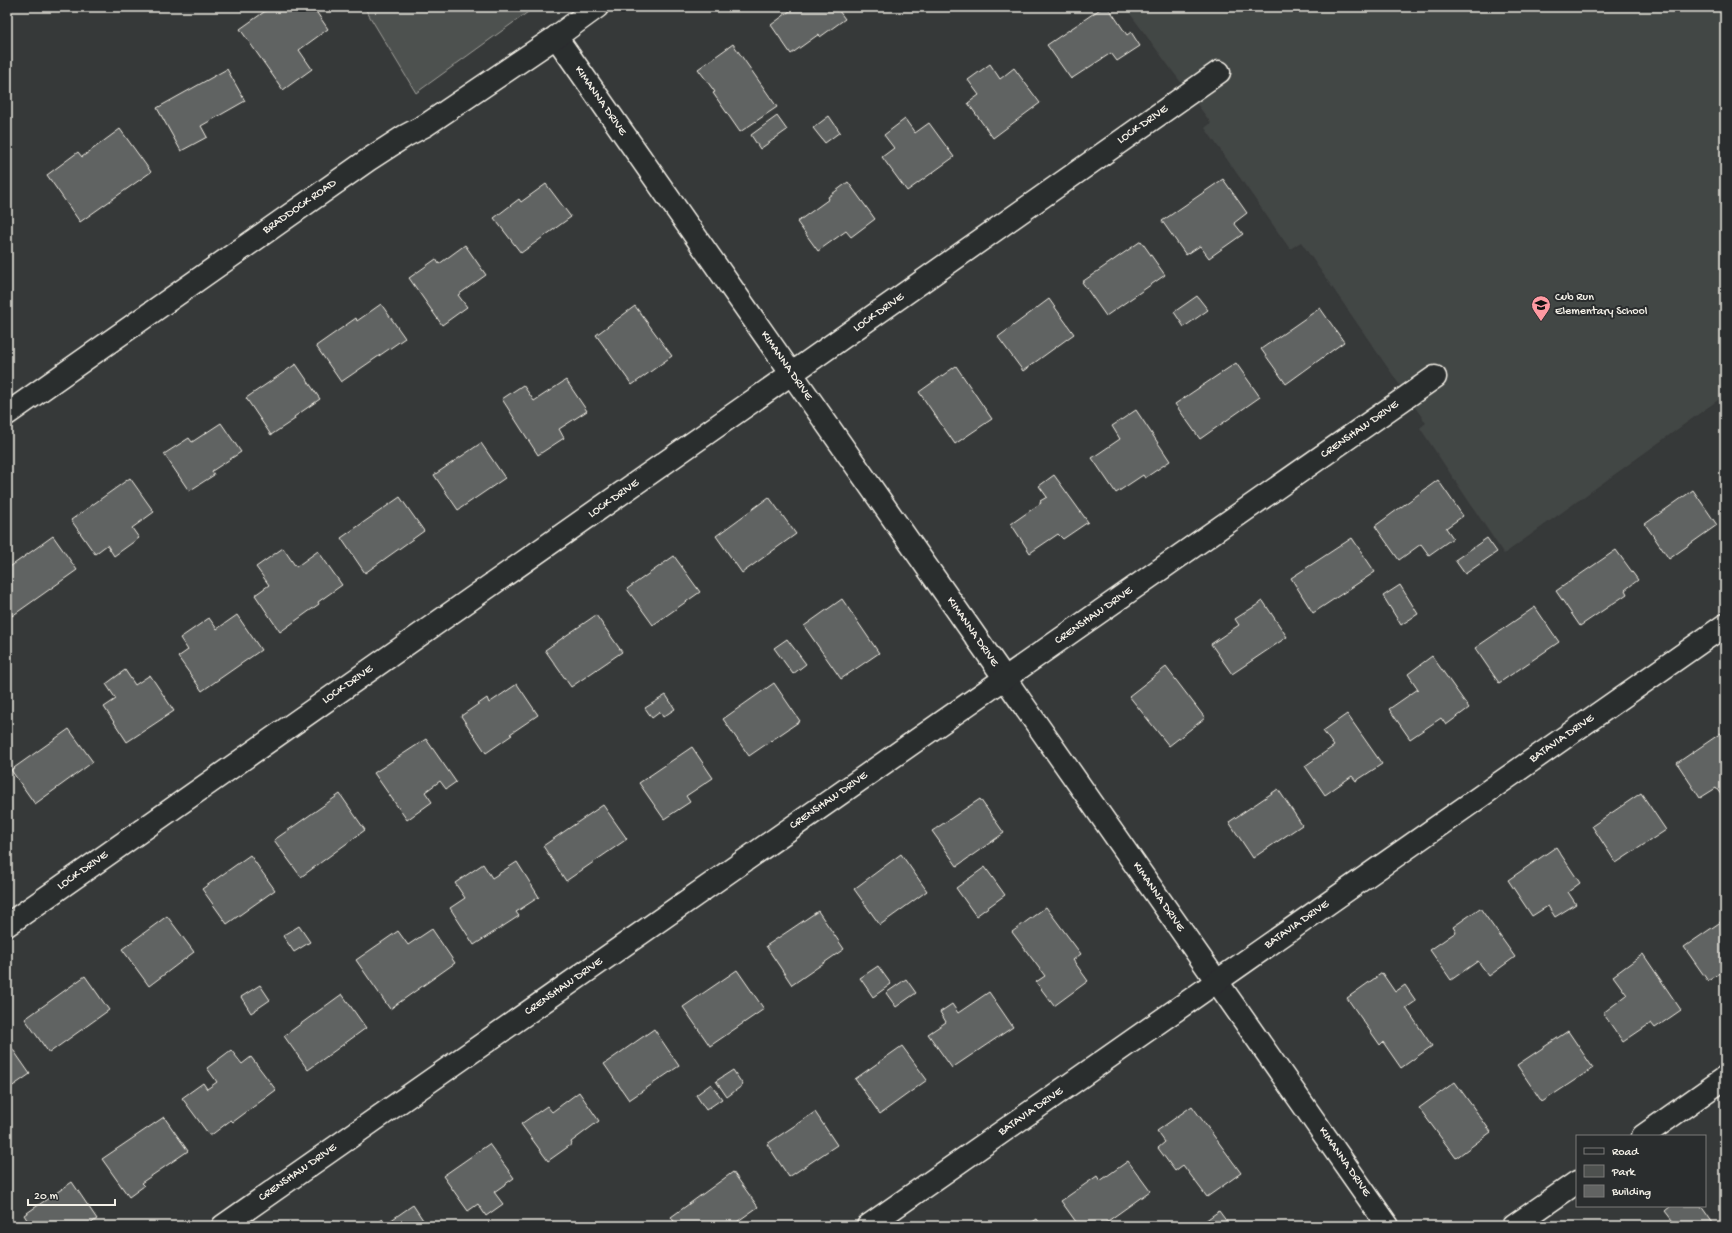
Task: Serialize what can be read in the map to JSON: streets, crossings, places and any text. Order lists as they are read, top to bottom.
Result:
{
  "streets": {
    "street": [
      "KIMANNA DRIVE",
      "LOCK DRIVE",
      "BRADDOCK ROAD",
      "CRENSHAW DRIVE",
      "BATAVIA DRIVE"
    ]
  },
  "crossings": [
    ["KIMANNA DRIVE", "LOCK DRIVE"],
    ["KIMANNA DRIVE", "BRADDOCK ROAD"],
    ["KIMANNA DRIVE", "CRENSHAW DRIVE"],
    ["KIMANNA DRIVE", "BATAVIA DRIVE"]
  ],
  "places": {
    "school or university": ["Cub Run Elementary School"]
  },
  "legend": ["Road", "Park", "Building"],
  "scale_bar": "20 m"
}
